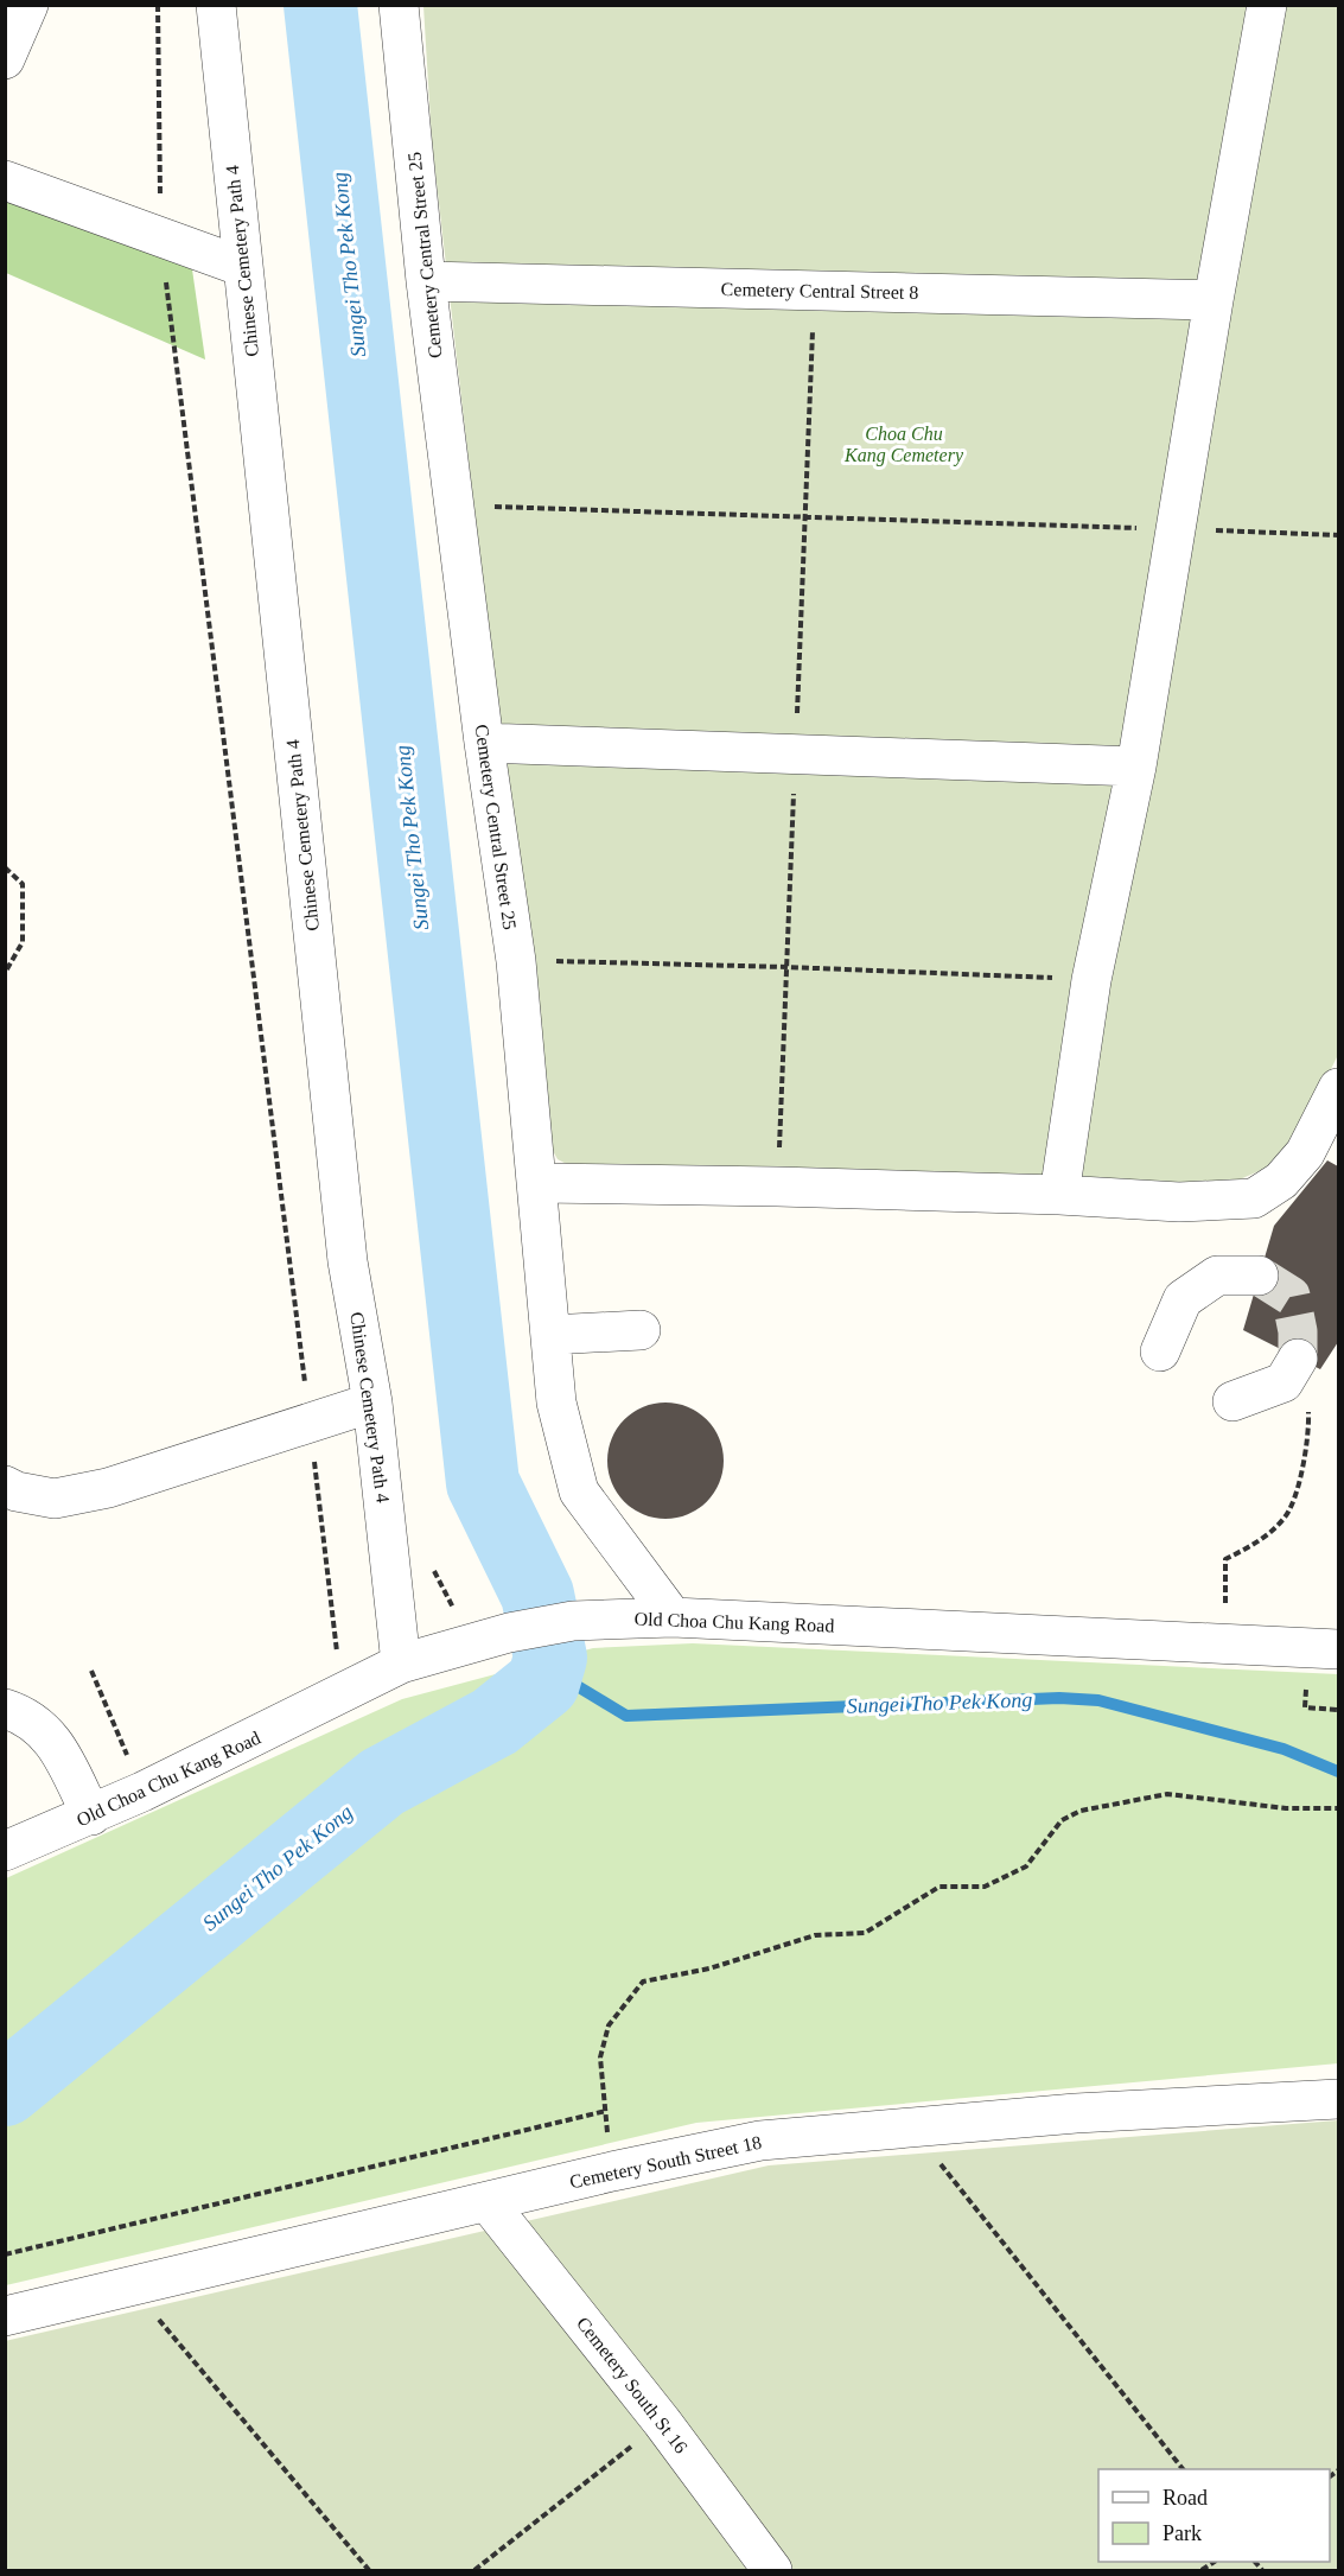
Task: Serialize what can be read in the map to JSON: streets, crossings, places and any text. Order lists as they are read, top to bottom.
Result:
{
  "streets": {
    "street": [
      "Cemetery Central Street 25",
      "Chinese Cemetery Path 4",
      "Cemetery Central Street 8",
      "Old Choa Chu Kang Road",
      "Cemetery South Street 18",
      "Cemetery South St 16"
    ]
  },
  "crossings": [
    ["Cemetery Central Street 25", "Cemetery Central Street 8"],
    ["Cemetery Central Street 25", "Old Choa Chu Kang Road"],
    ["Chinese Cemetery Path 4", "Old Choa Chu Kang Road"],
    ["Cemetery South Street 18", "Cemetery South St 16"]
  ],
  "water": ["Sungei Tho Pek Kong"],
  "parks": ["Choa Chu Kang Cemetery"],
  "legend": ["Road", "Park"]
}
